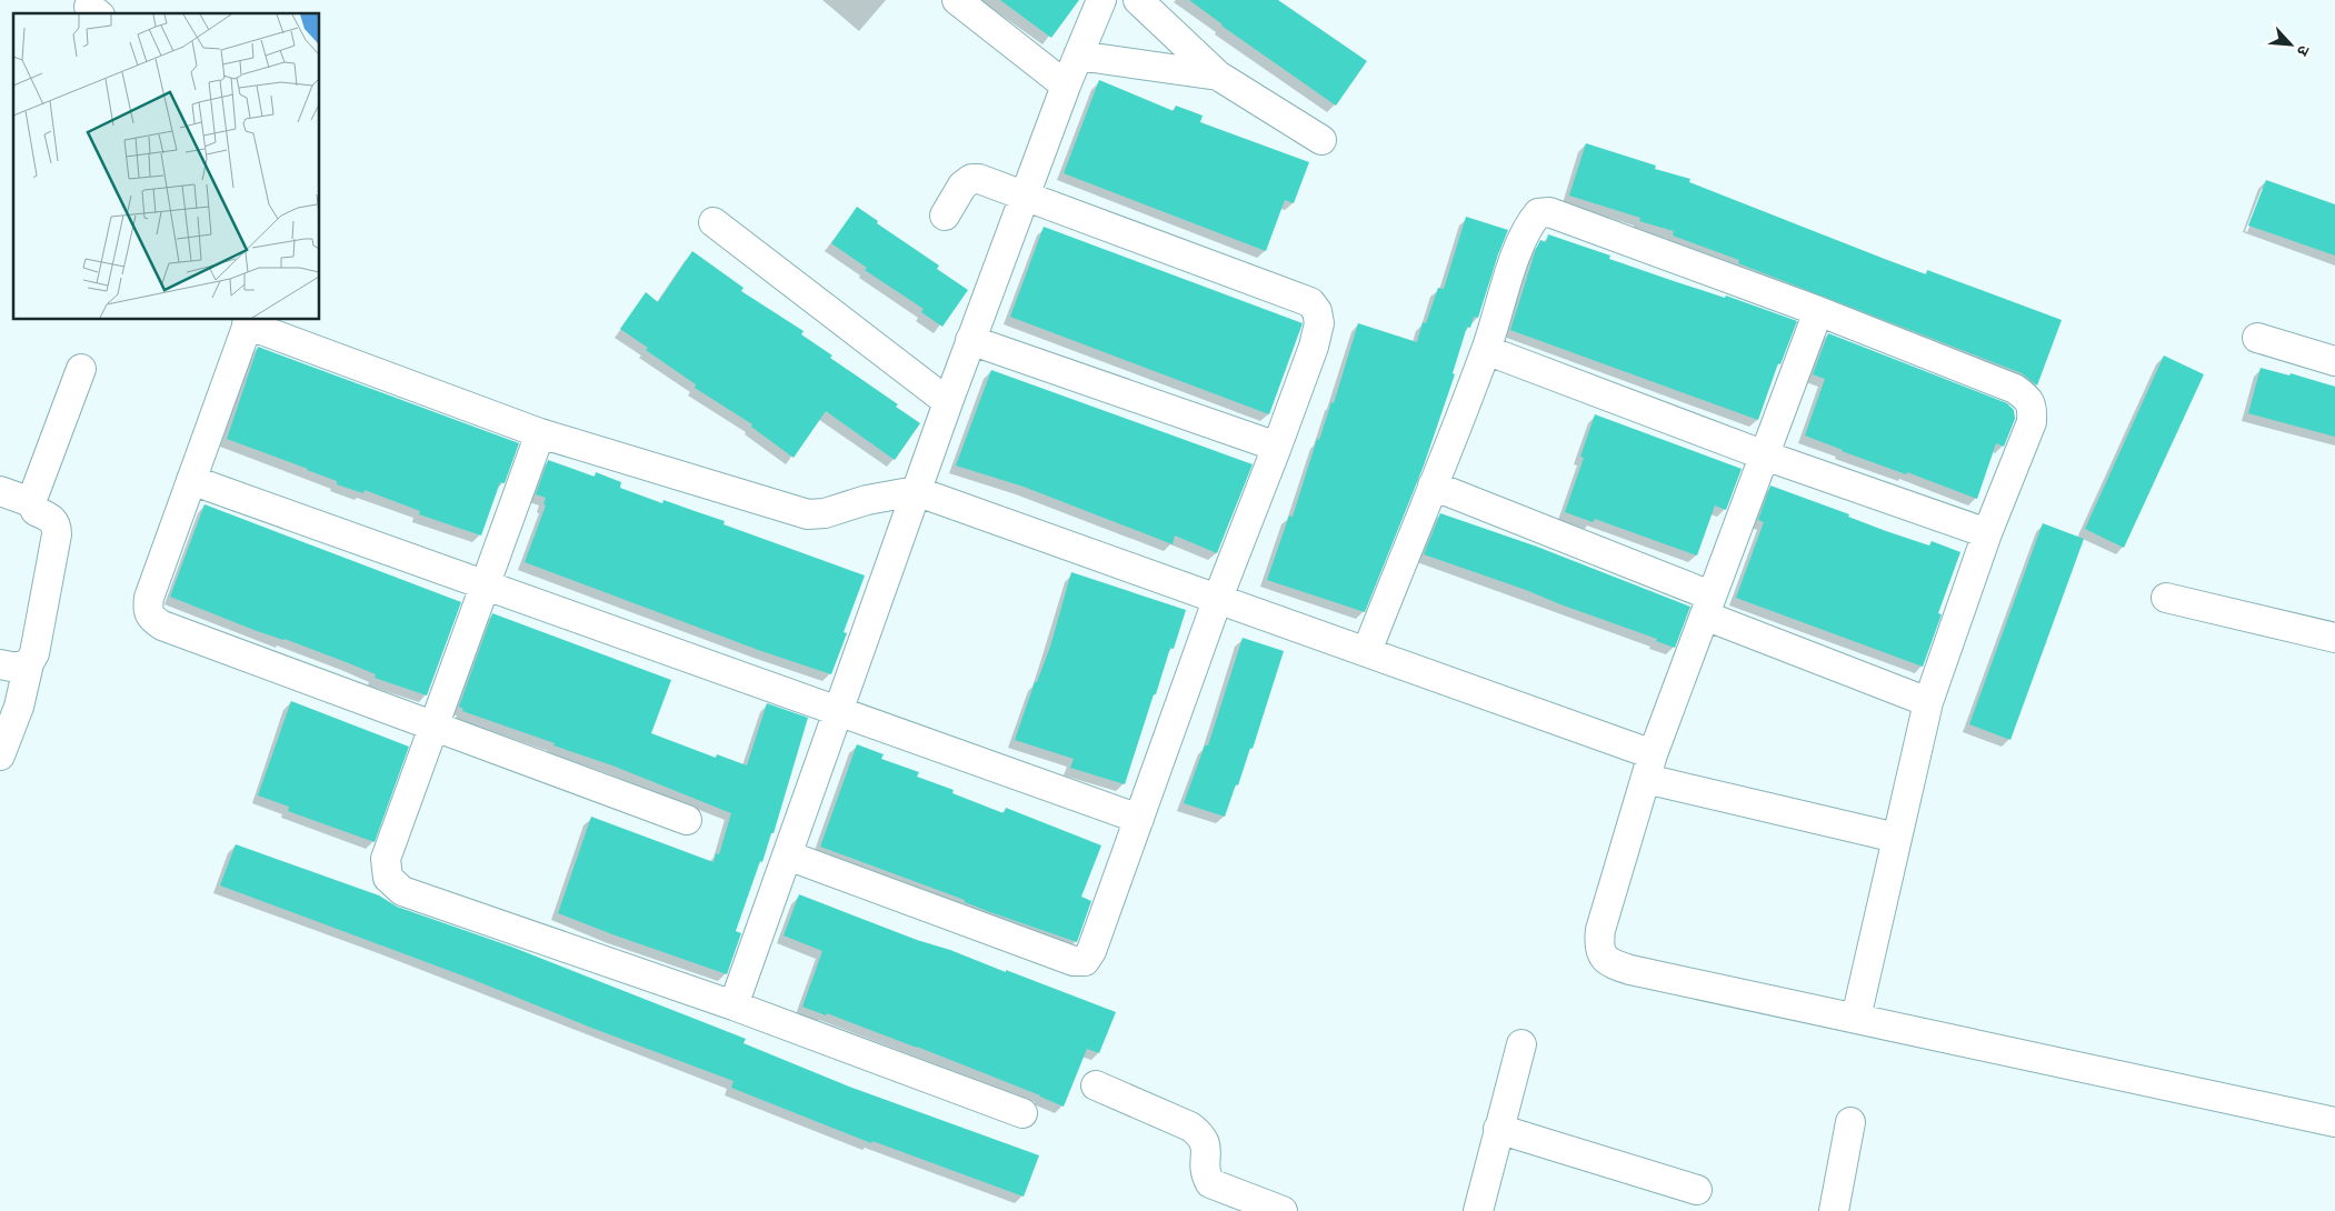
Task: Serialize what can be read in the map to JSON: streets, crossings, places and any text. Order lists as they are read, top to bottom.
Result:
{
  "north": "bottom right"
}
